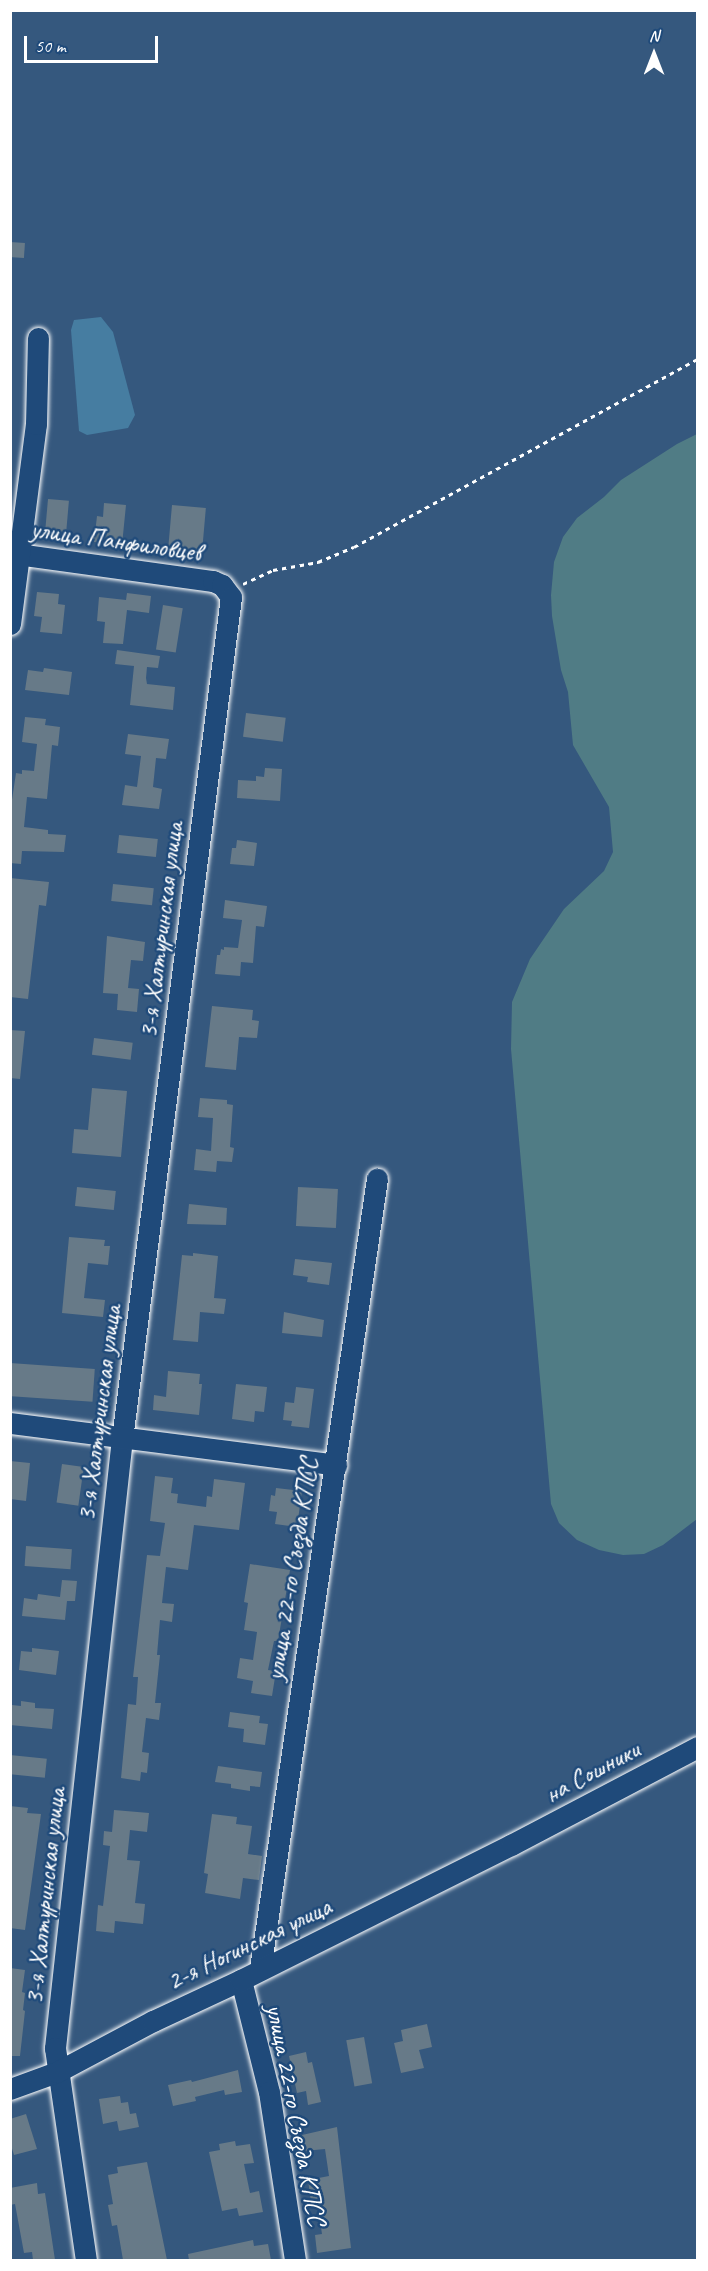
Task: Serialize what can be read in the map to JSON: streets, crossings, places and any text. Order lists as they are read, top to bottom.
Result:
{
  "streets": {
    "street": [
      "улица Панфиловцев",
      "3-я Халтуринская улица",
      "улица 22-го Съезда КПСС",
      "на Сошники",
      "2-я Ногинская улица"
    ]
  },
  "crossings": [
    ["улица Панфиловцев", "3-я Халтуринская улица"],
    ["3-я Халтуринская улица", "2-я Ногинская улица"],
    ["улица 22-го Съезда КПСС", "2-я Ногинская улица"],
    ["на Сошники", "2-я Ногинская улица"]
  ],
  "scale_bar": "50 m",
  "north": "top"
}
